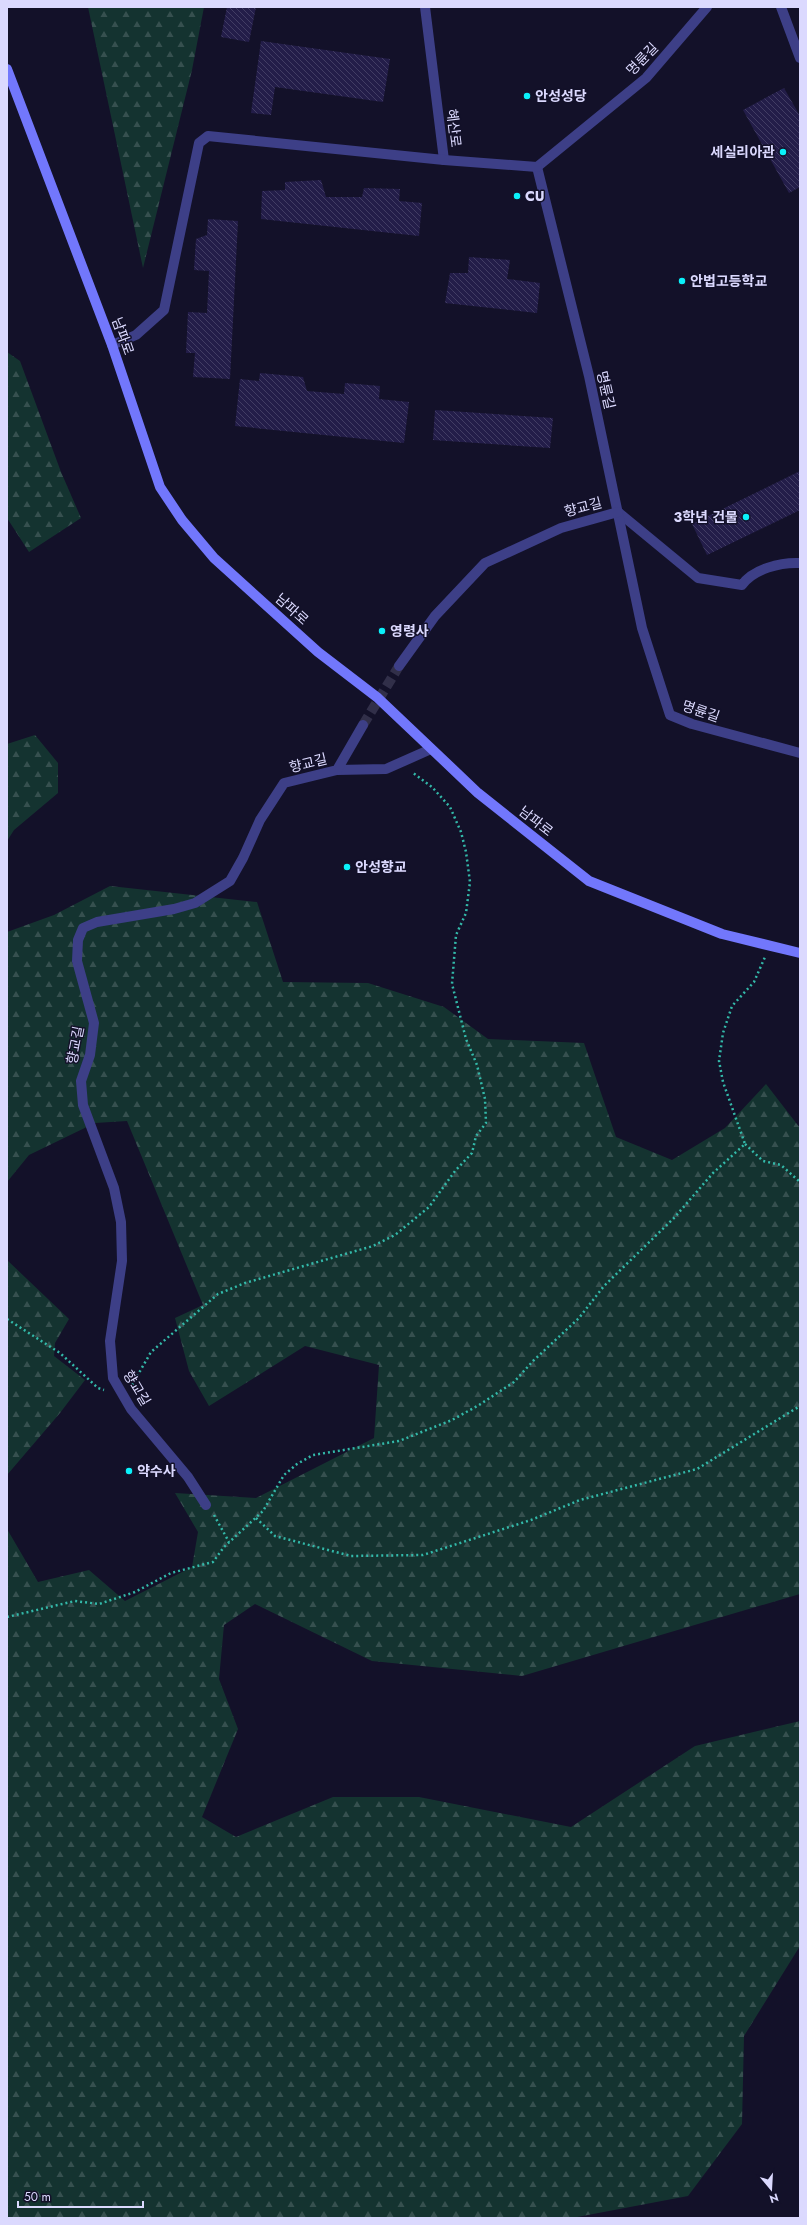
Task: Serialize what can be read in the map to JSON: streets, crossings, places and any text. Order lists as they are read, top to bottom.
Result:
{
  "streets": {
    "street": [
      "명륜길",
      "혜산로",
      "남파로",
      "향교길"
    ]
  },
  "crossings": [
    ["명륜길", "혜산로"],
    ["명륜길", "향교길"]
  ],
  "places": [
    "안성성당",
    "세실리아관",
    "CU",
    "안법고등학교",
    "3학년 건물",
    "영령사",
    "안성향교",
    "약수사"
  ],
  "scale_bar": "50 m",
  "north": "bottom"
}
